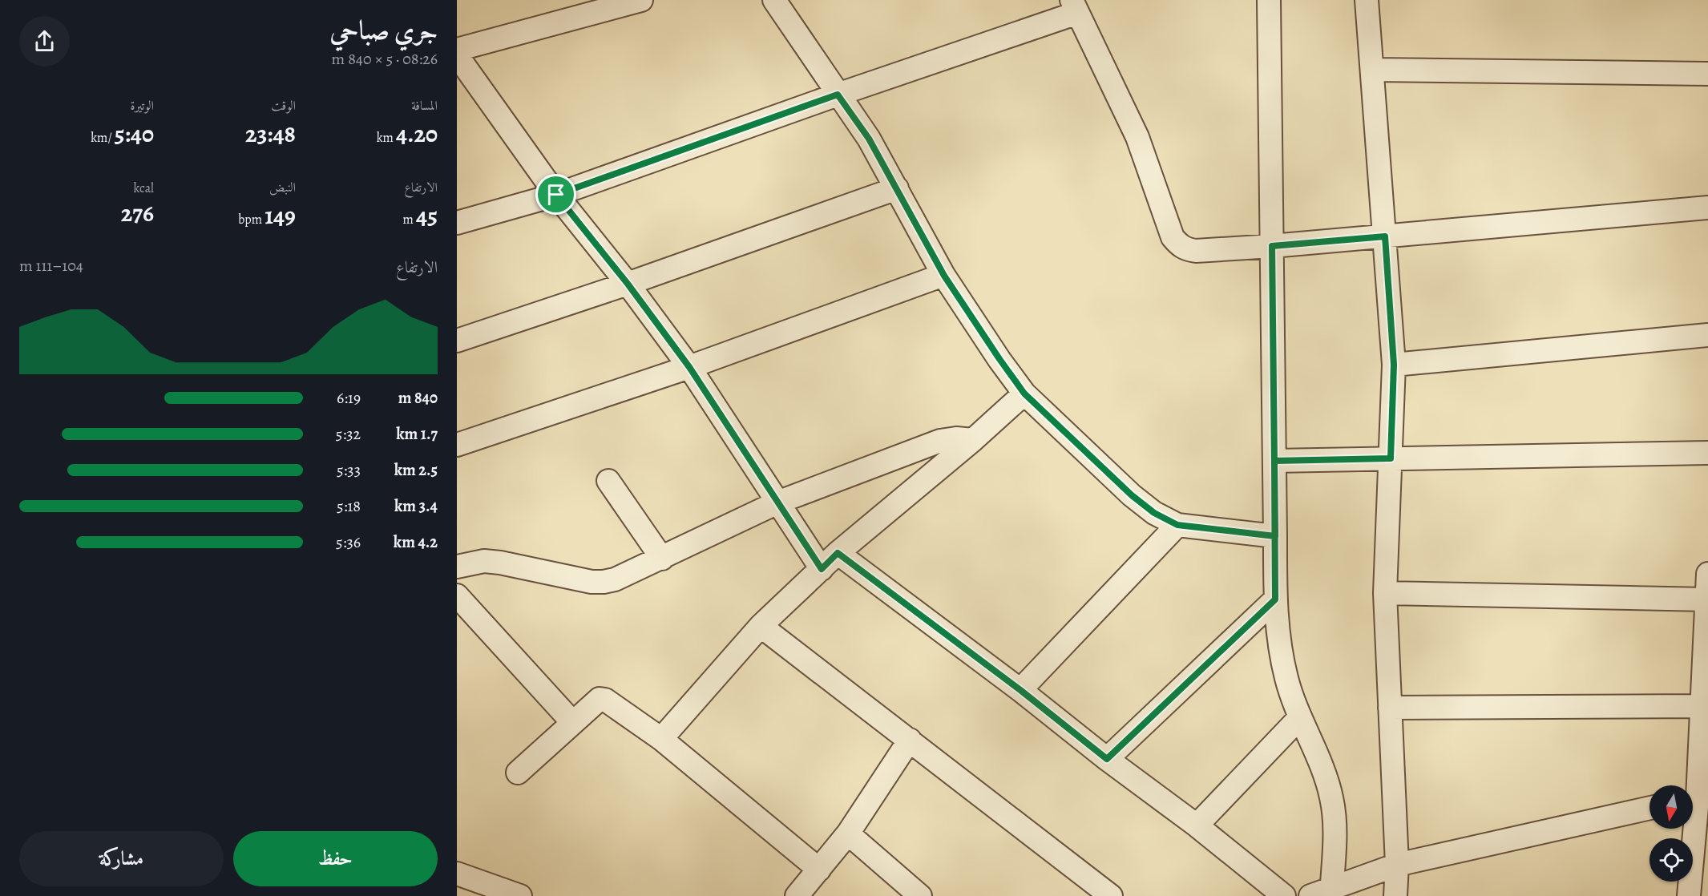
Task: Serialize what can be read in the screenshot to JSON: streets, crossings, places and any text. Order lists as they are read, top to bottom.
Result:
{
  "north": "bottom",
  "page": {
    "heading": ["جري صباحي", "08:26 · 5 × 840 m"],
    "stats": [
      ["المسافة", "4.20 km"],
      ["الوقت", "23:48"],
      ["الوتيرة", "5:40 /km"],
      ["الارتفاع", "45 m"],
      ["النبض", "149 bpm"],
      ["kcal", "276"]
    ],
    "chart": ["الارتفاع", "104–111 m"],
    "list": [
      {
        "name": "840 m",
        "note": "6:19"
      },
      {
        "name": "1.7 km",
        "note": "5:32"
      },
      {
        "name": "2.5 km",
        "note": "5:33"
      },
      {
        "name": "3.4 km",
        "note": "5:18"
      },
      {
        "name": "4.2 km",
        "note": "5:36"
      }
    ],
    "buttons": ["حفظ", "مشاركة"]
  }
}
